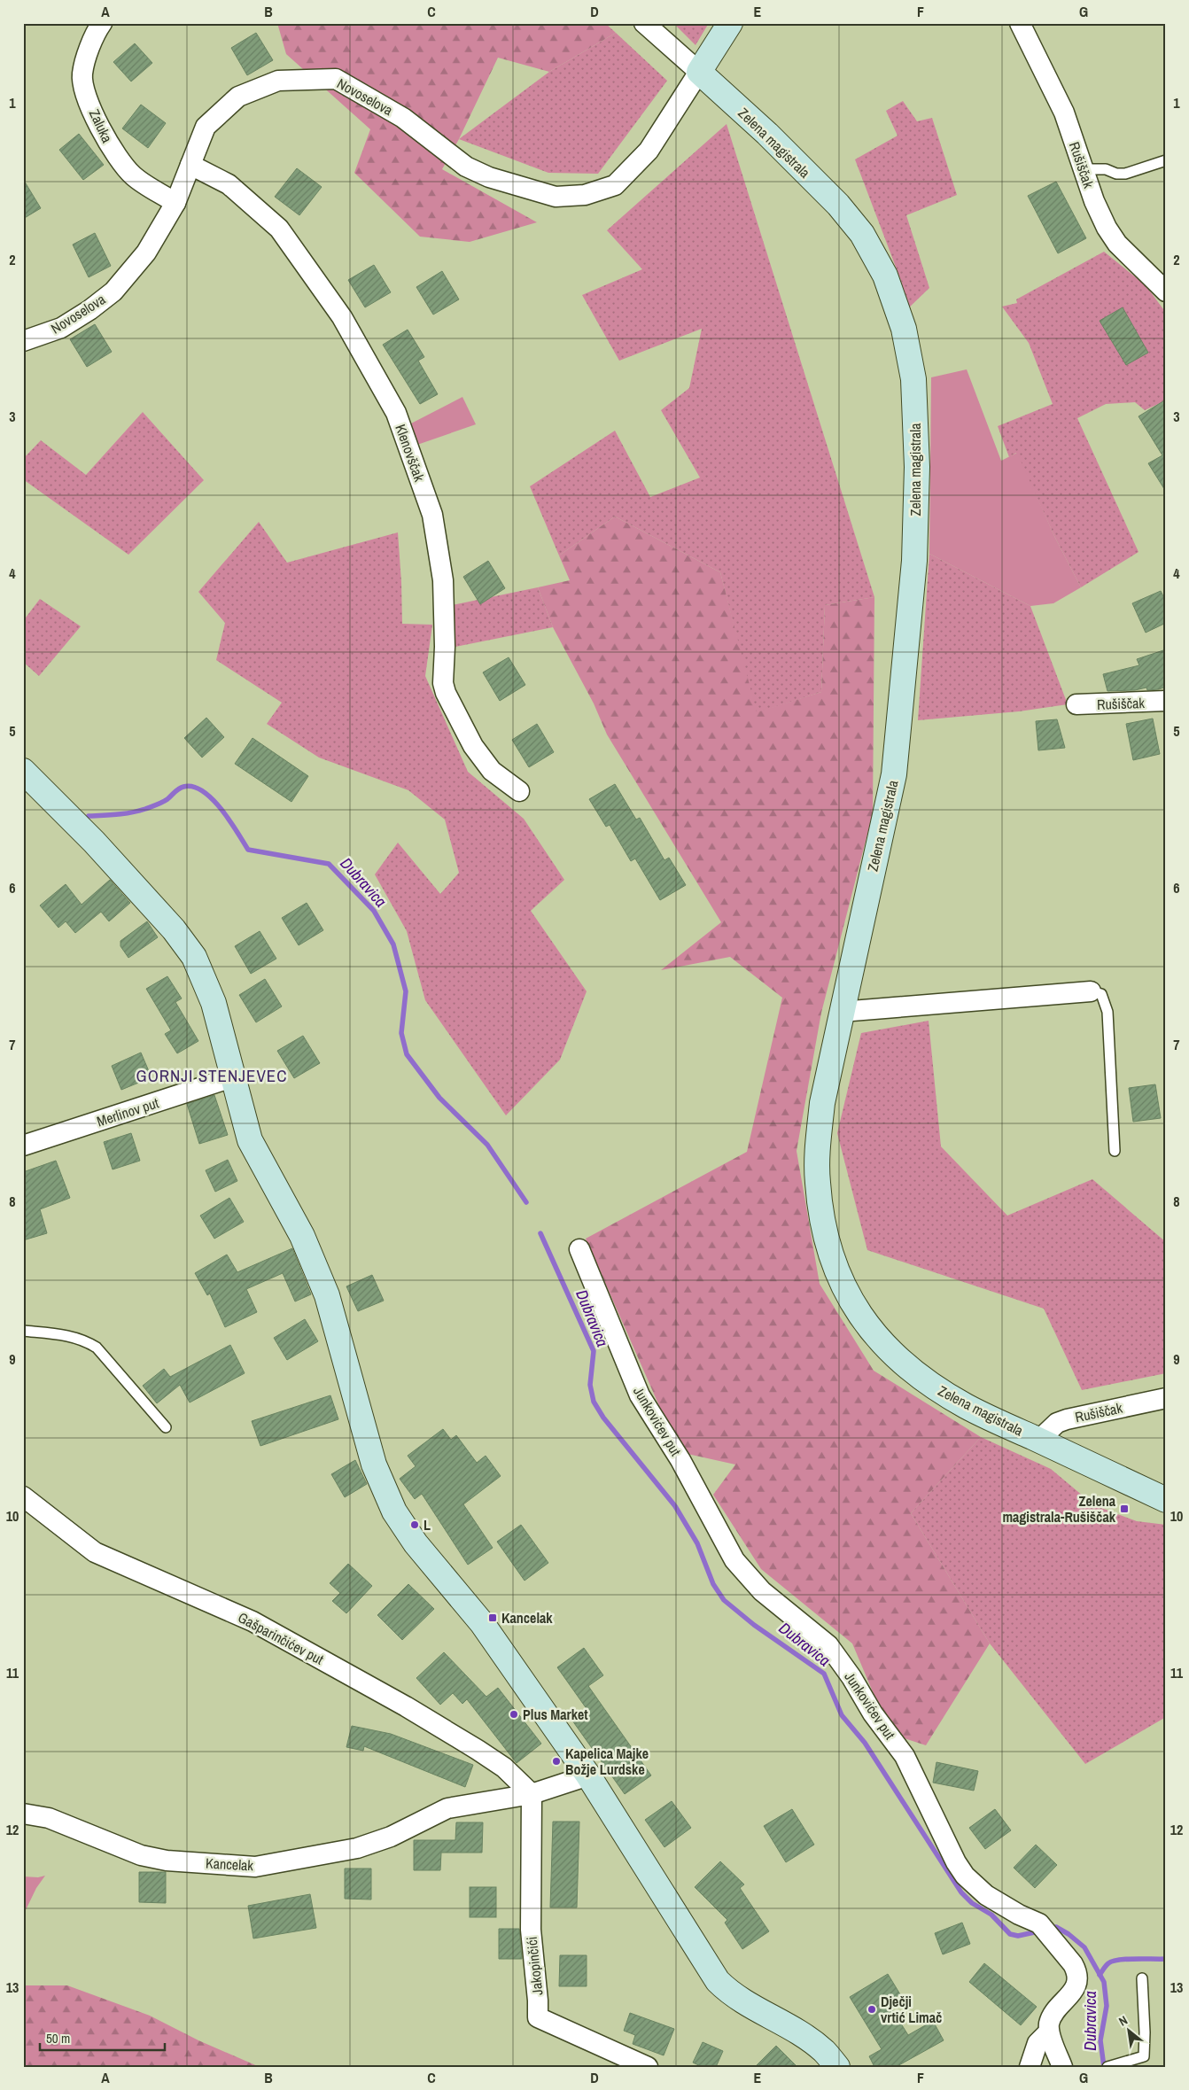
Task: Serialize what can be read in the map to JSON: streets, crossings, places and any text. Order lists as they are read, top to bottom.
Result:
{
  "streets": {
    "street": [
      "Novoselova",
      "Zaluka",
      "Zelena magistrala",
      "Rušiščak",
      "Klenovščak",
      "Merlinov put",
      "Junkovićev put",
      "Gašparinčićev put",
      "Kancelak",
      "Jakopinčići"
    ]
  },
  "crossings": [
    ["Novoselova", "Zaluka"],
    ["Novoselova", "Zelena magistrala"],
    ["Novoselova", "Klenovščak"],
    ["Zelena magistrala", "Rušiščak"],
    ["Gašparinčićev put", "Kancelak"],
    ["Gašparinčićev put", "Jakopinčići"],
    ["Kancelak", "Jakopinčići"]
  ],
  "districts": ["GORNJI STENJEVEC"],
  "water": ["Dubravica"],
  "places": {
    "transit": ["Zelena magistrala-Rušiščak", "Kancelak"],
    "other": [
      "L",
      "Plus Market",
      "Kapelica Majke Božje Lurdske",
      "Dječji vrtić Limač"
    ]
  },
  "scale_bar": "50 m",
  "north": "top left",
  "grid": {
    "columns": [
      "A",
      "B",
      "C",
      "D",
      "E",
      "F",
      "G"
    ],
    "rows": [
      "1",
      "2",
      "3",
      "4",
      "5",
      "6",
      "7",
      "8",
      "9",
      "10",
      "11",
      "12",
      "13"
    ]
  }
}
